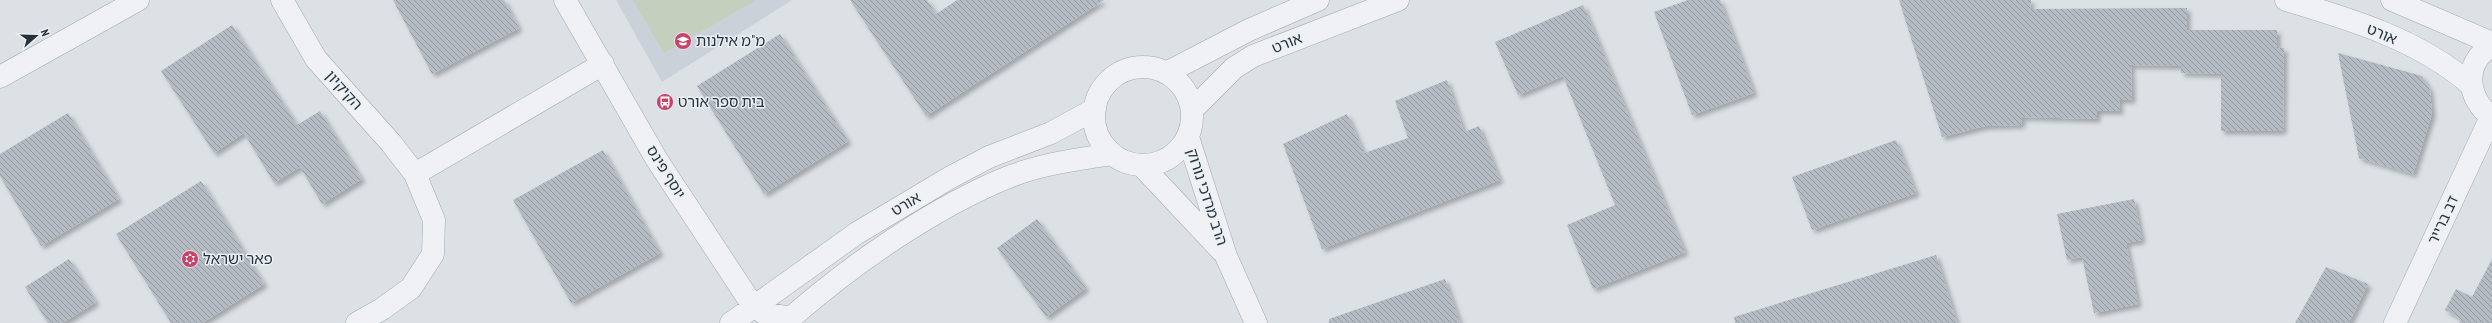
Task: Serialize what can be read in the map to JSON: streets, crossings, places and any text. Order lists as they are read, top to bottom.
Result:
{
  "streets": {
    "street": [
      "אורט",
      "הקיקיון",
      "יוסף פינס",
      "הרב מרדכי נורוק",
      "דב ברייר"
    ]
  },
  "crossings": [
    ["אורט", "יוסף פינס"],
    ["אורט", "הרב מרדכי נורוק"]
  ],
  "places": {
    "school or university": ["מ\"מ אילנות"],
    "bus stop": ["בית ספר אורט"],
    "synagogue": ["פאר ישראל"]
  },
  "north": "right"
}
